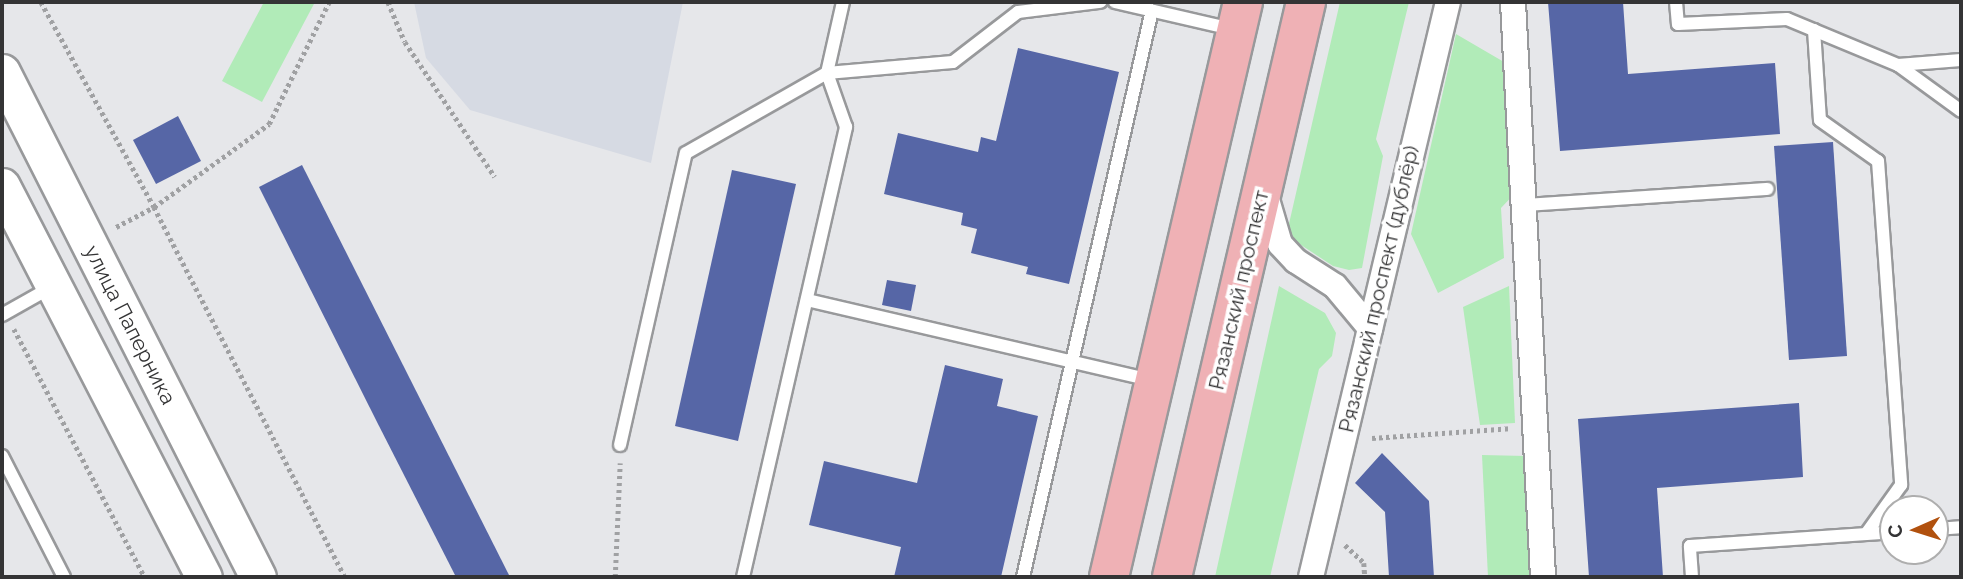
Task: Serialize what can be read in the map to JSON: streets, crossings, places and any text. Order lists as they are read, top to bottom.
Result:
{
  "streets": {
    "main road": ["Рязанский проспект", "улица Паперника"],
    "street": ["Рязанский проспект (дублёр)"]
  },
  "north": "left"
}
